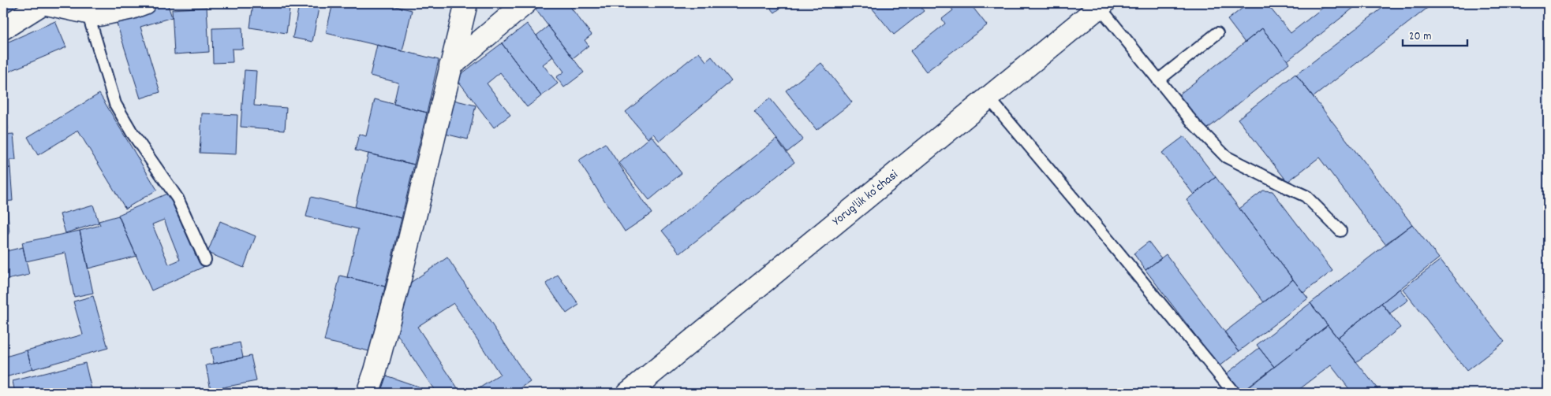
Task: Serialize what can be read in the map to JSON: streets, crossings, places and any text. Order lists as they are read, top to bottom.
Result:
{
  "streets": {
    "street": ["Yorug'lik koʻchasi"]
  },
  "scale_bar": "20 m"
}
